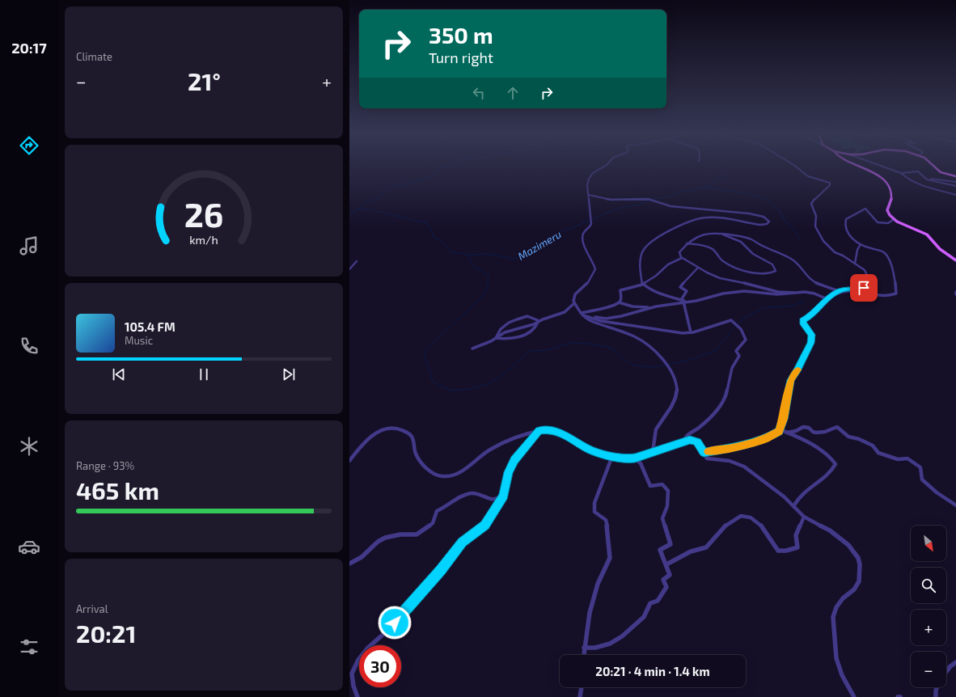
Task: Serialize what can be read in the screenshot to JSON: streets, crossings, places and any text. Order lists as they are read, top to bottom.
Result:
{
  "water": ["Mazimeru"],
  "north": "bottom right",
  "page": {
    "tabs": "20:17",
    "tile": [
      "Climate",
      ["Range · 93%", "465 km"],
      ["Arrival", "20:21"]
    ],
    "turn": ["350 m", "Turn right"],
    "heat": ["−", "21°", "+"],
    "song": ["105.4 FM", "Music"],
    "map_buttons": ["+", "−"],
    "limit": "30",
    "trip": "20:21 · 4 min · 1.4 km",
    "gauge": ["26", "km/h"]
  }
}
